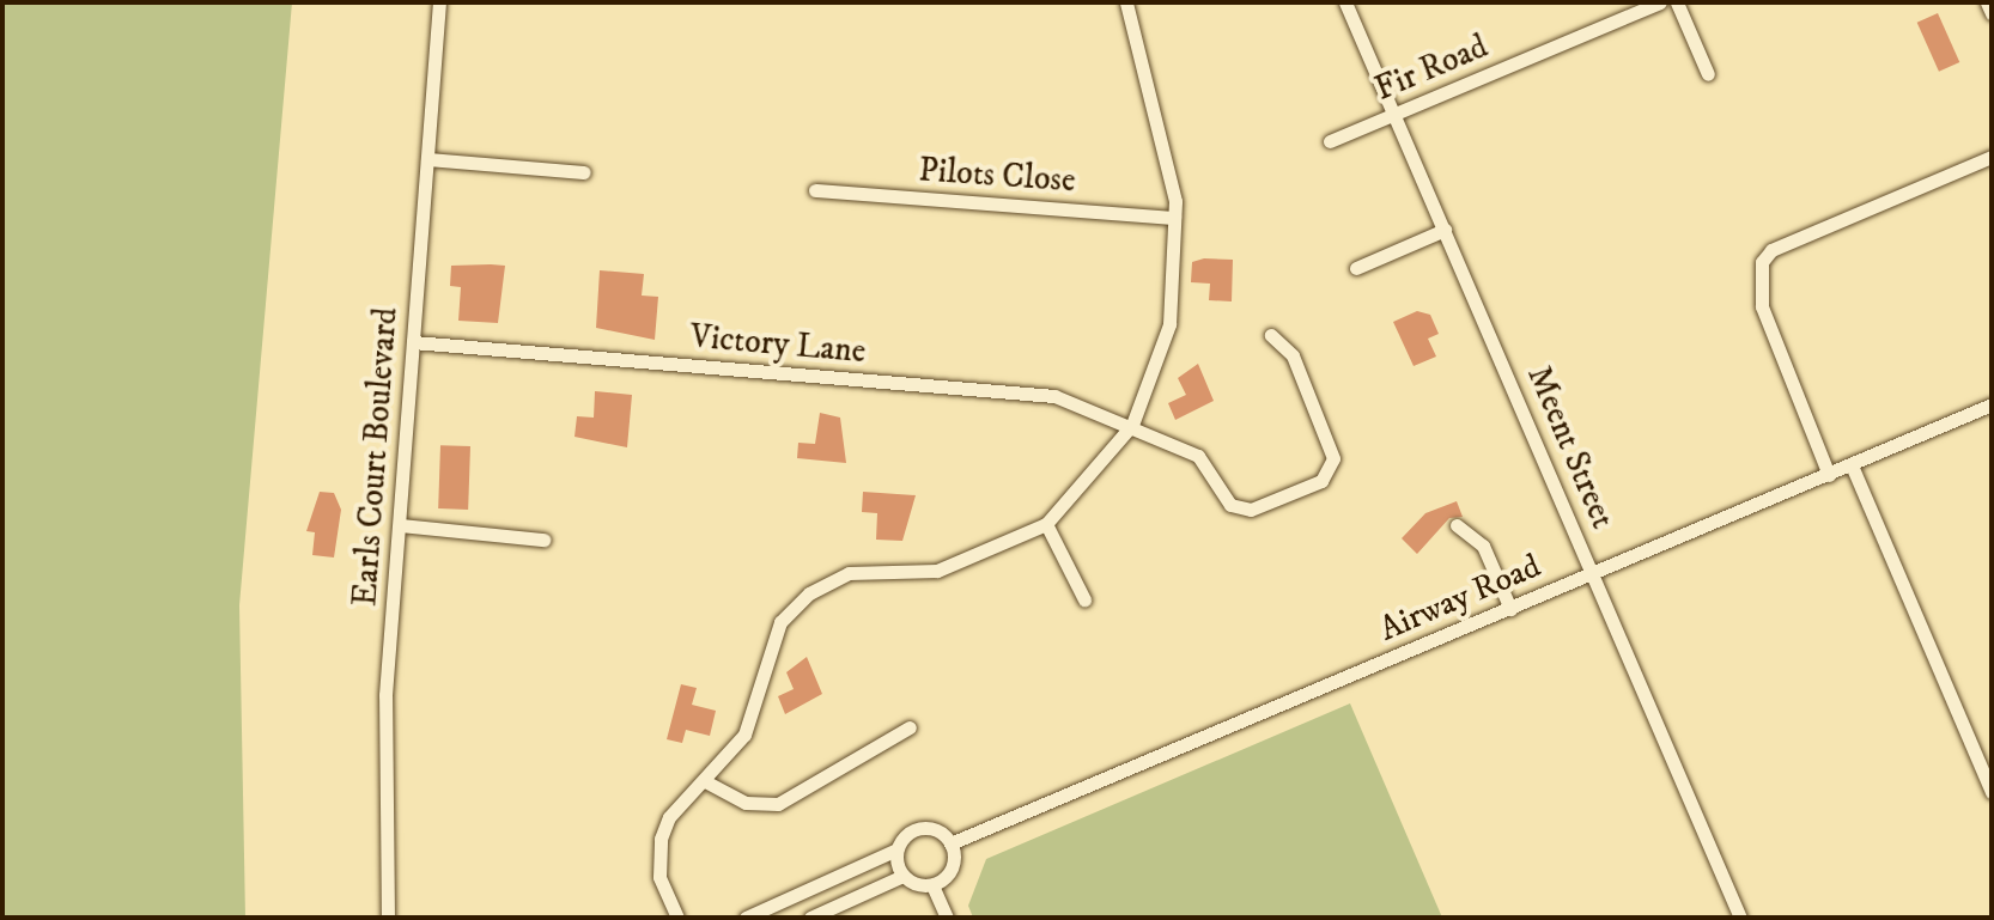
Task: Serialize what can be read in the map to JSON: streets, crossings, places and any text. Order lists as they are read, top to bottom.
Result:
{
  "streets": {
    "street": [
      "Fir Road",
      "Pilots Close",
      "Victory Lane",
      "Meent Street",
      "Earls Court Boulevard",
      "Airway Road"
    ]
  },
  "crossings": [
    ["Fir Road", "Meent Street"],
    ["Victory Lane", "Earls Court Boulevard"],
    ["Meent Street", "Airway Road"]
  ]
}
